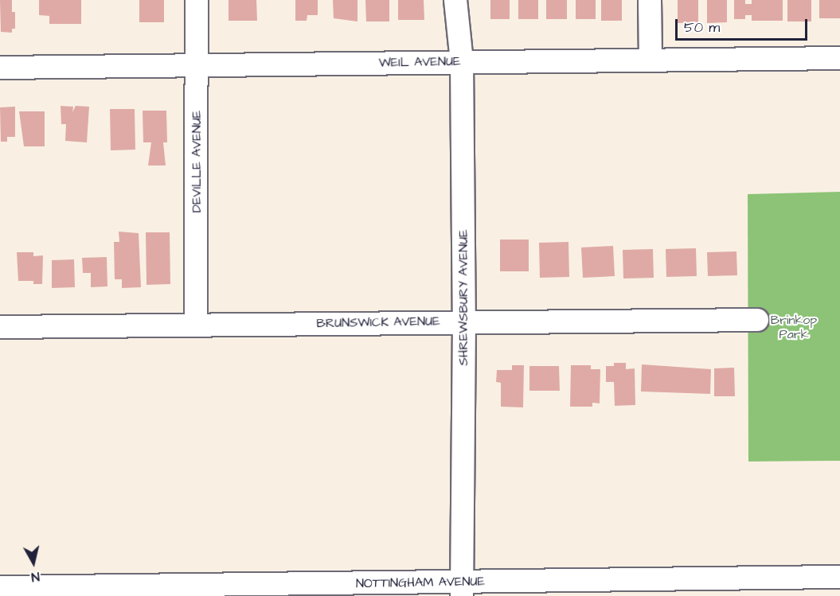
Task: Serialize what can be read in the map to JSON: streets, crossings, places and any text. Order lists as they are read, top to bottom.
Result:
{
  "streets": {
    "street": [
      "WEIL AVENUE",
      "DEVILLE AVENUE",
      "SHREWSBURY AVENUE",
      "BRUNSWICK AVENUE",
      "NOTTINGHAM AVENUE"
    ]
  },
  "crossings": [
    ["WEIL AVENUE", "DEVILLE AVENUE"],
    ["WEIL AVENUE", "SHREWSBURY AVENUE"],
    ["DEVILLE AVENUE", "BRUNSWICK AVENUE"],
    ["SHREWSBURY AVENUE", "BRUNSWICK AVENUE"],
    ["SHREWSBURY AVENUE", "NOTTINGHAM AVENUE"]
  ],
  "parks": ["Brinkop Park"],
  "scale_bar": "50 m",
  "north": "bottom"
}
